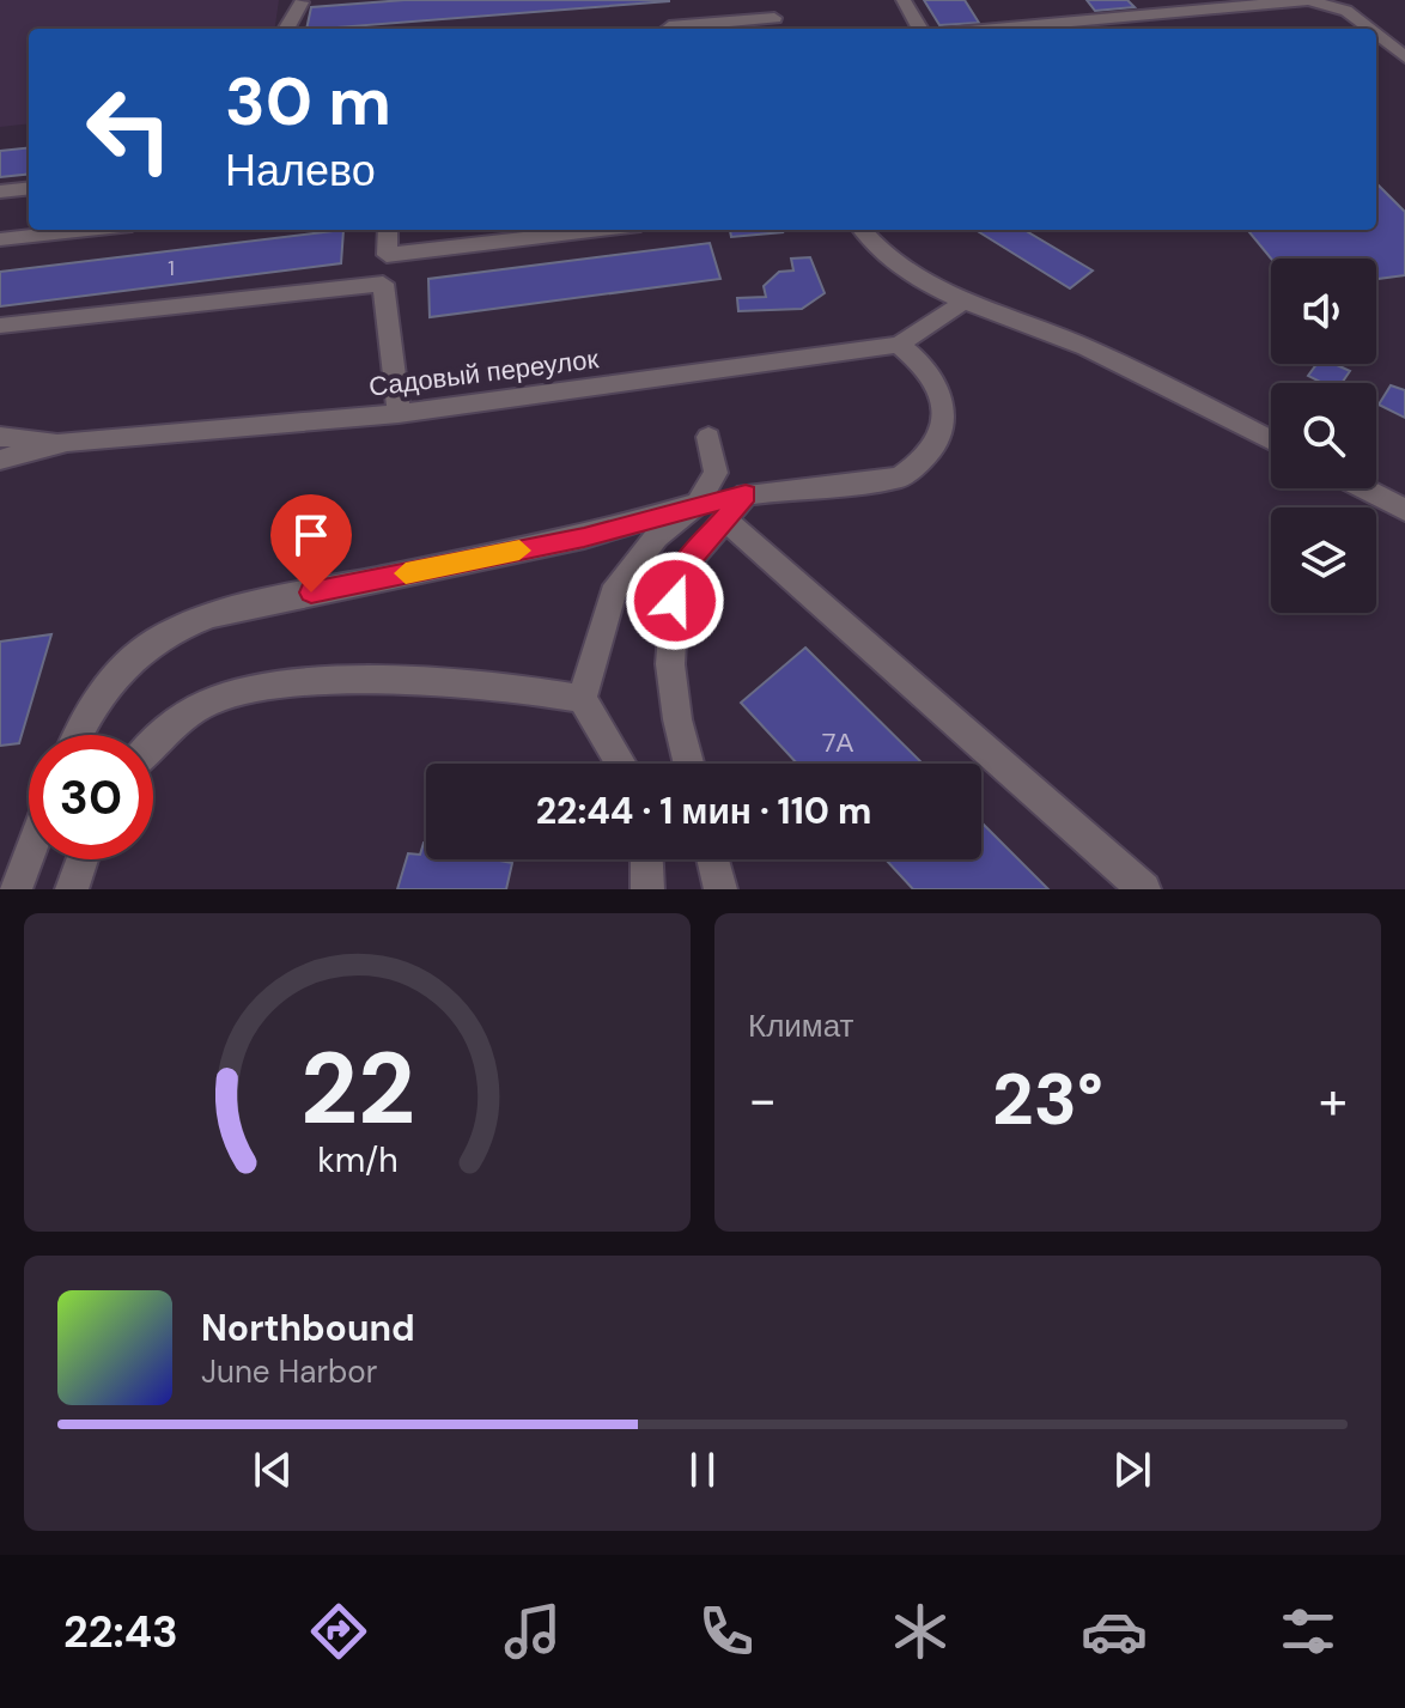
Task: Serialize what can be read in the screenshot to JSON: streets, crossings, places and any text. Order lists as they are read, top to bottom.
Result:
{
  "streets": {
    "street": ["Садовый переулок"]
  },
  "house_numbers": ["1", "7А"],
  "page": {
    "turn": ["30 m", "Налево"],
    "limit": "30",
    "trip": "22:44 · 1 мин · 110 m",
    "tile": "Климат",
    "heat": ["−", "23°", "+"],
    "song": ["Northbound", "June Harbor"],
    "tabs": "22:43",
    "gauge": ["22", "km/h"]
  }
}
